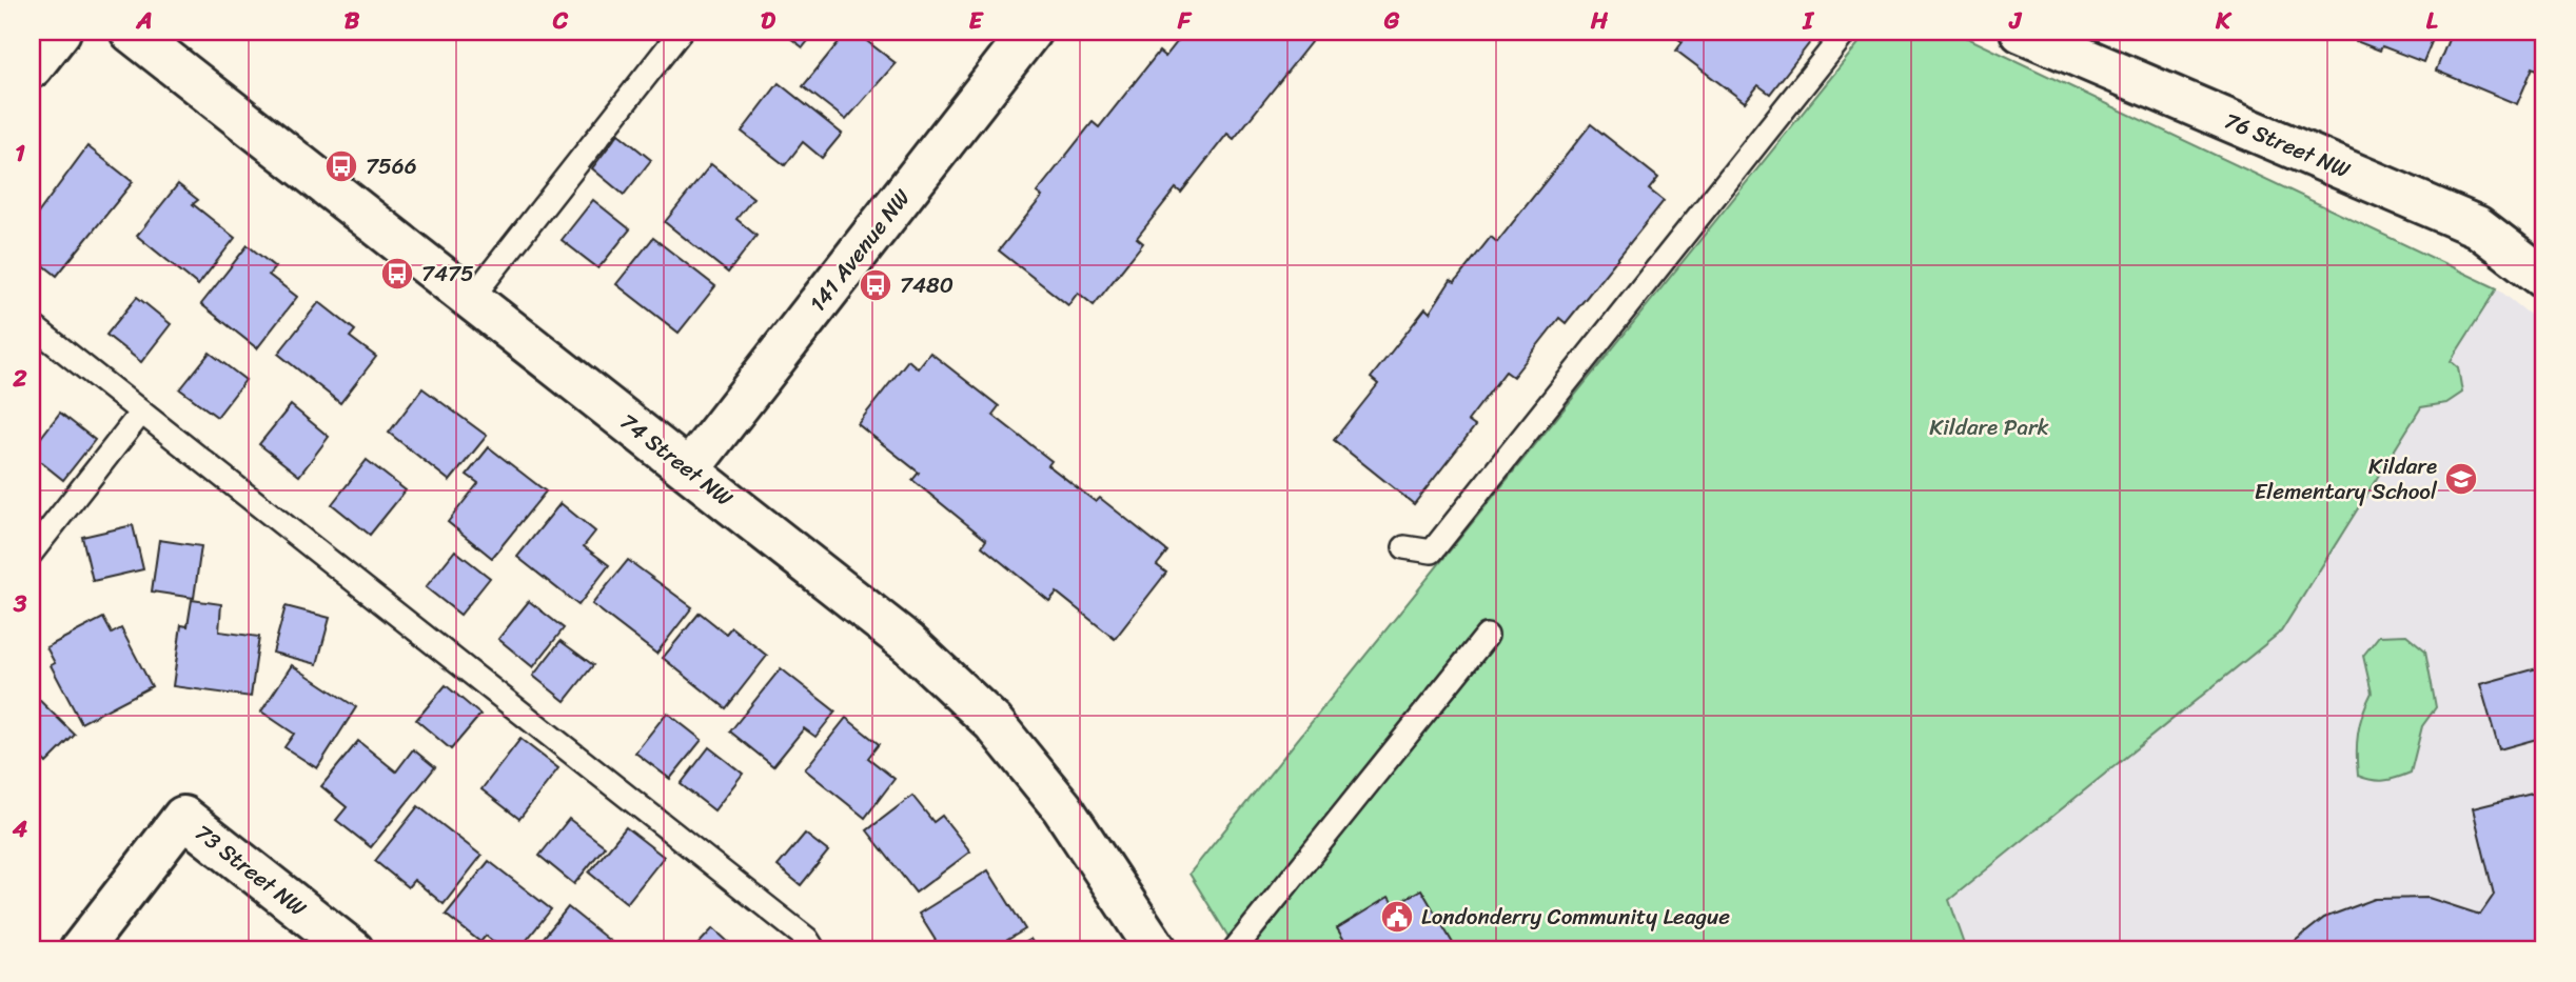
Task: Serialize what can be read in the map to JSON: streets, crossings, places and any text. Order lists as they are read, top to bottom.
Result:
{
  "streets": {
    "street": [
      "76 Street NW",
      "141 Avenue NW",
      "74 Street NW",
      "73 Street NW"
    ]
  },
  "crossings": [
    ["141 Avenue NW", "74 Street NW"]
  ],
  "parks": ["Kildare Park"],
  "places": {
    "bus stop": ["7566", "7475", "7480"],
    "school or university": ["Kildare Elementary School"],
    "public building": ["Londonderry Community League"]
  },
  "grid": {
    "columns": [
      "A",
      "B",
      "C",
      "D",
      "E",
      "F",
      "G",
      "H",
      "I",
      "J",
      "K",
      "L"
    ],
    "rows": [
      "1",
      "2",
      "3",
      "4"
    ]
  }
}
